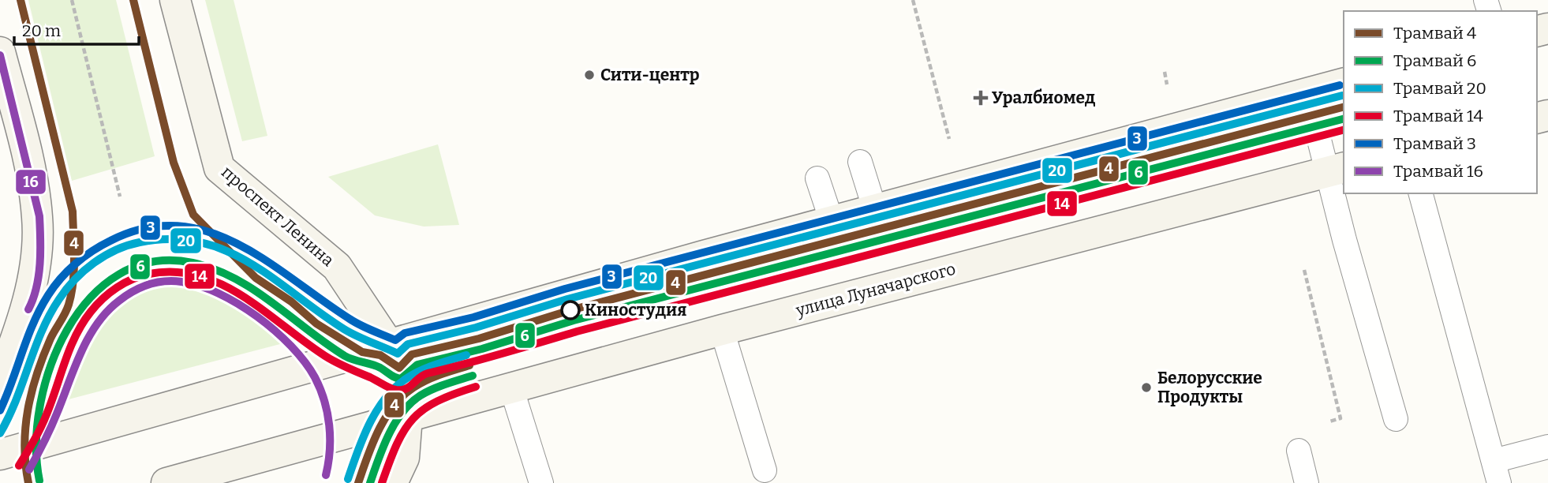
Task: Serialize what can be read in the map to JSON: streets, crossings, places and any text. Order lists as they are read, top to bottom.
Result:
{
  "streets": {
    "main road": ["проспект Ленина", "улица Луначарского"]
  },
  "crossings": [
    ["проспект Ленина", "улица Луначарского"]
  ],
  "places": {
    "other": ["Сити-центр", "Киностудия", "Белорусские Продукты"],
    "health": ["Уралбиомед"]
  },
  "lines": [
    "tram line 4",
    "tram line 16",
    "tram line 3",
    "tram line 20",
    "tram line 6",
    "tram line 14"
  ],
  "legend": [
    "Трамвай 4",
    "Трамвай 6",
    "Трамвай 20",
    "Трамвай 14",
    "Трамвай 3",
    "Трамвай 16"
  ],
  "scale_bar": "20 m"
}
